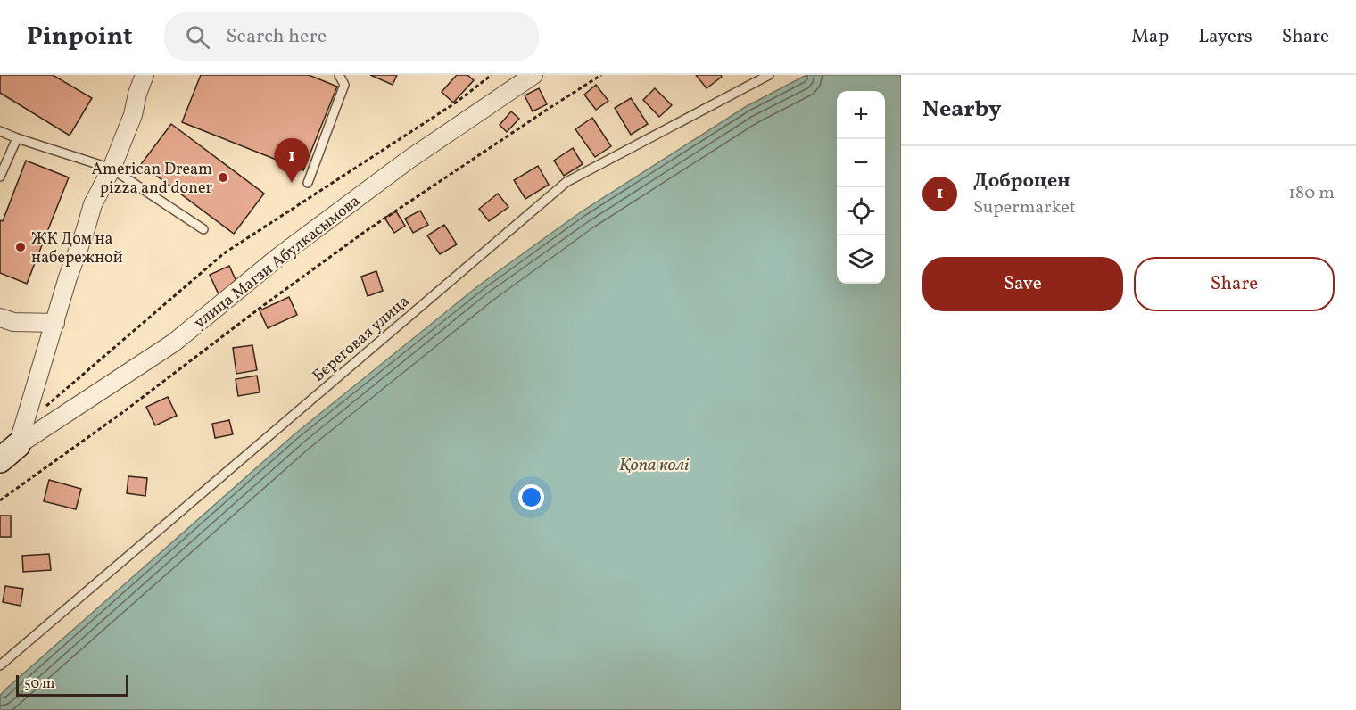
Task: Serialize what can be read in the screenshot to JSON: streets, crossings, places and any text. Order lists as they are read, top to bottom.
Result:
{
  "streets": {
    "street": ["улица Магзи Абулкасымова"],
    "lane": ["Береговая улица"]
  },
  "water": ["Қопа көлі"],
  "places": ["American Dream pizza and doner", "ЖК Дом на набережной"],
  "scale_bar": "50 m",
  "page": {
    "header": "Pinpoint",
    "search": "Search here",
    "nav": ["Map", "Layers", "Share"],
    "heading": "Nearby",
    "map_buttons": ["+", "−"],
    "pins": "1",
    "list": [
      {
        "mark": "1",
        "name": "Доброцен",
        "note": "Supermarket",
        "value": "180 m"
      }
    ],
    "buttons": ["Save", "Share"],
    "scale": "50 m"
  }
}
